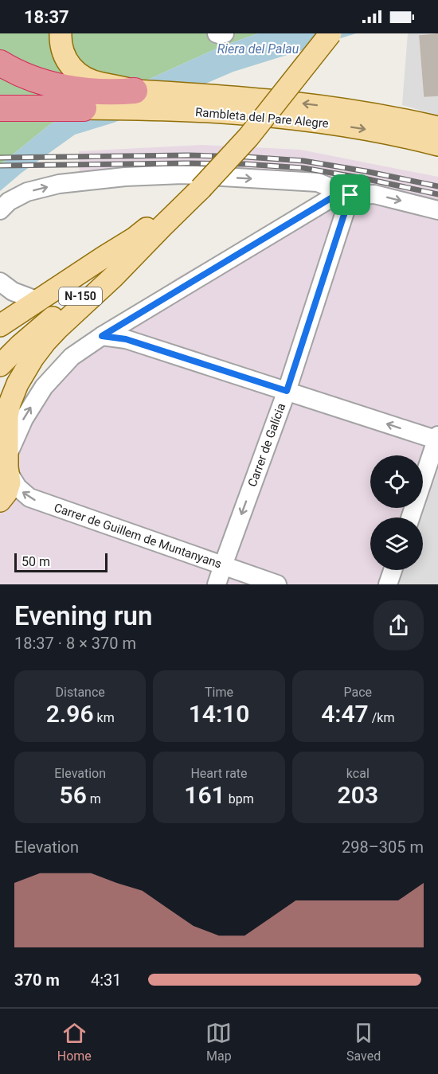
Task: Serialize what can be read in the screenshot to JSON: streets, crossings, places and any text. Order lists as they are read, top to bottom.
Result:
{
  "streets": {
    "main road": ["Rambleta del Pare Alegre", "N-150"],
    "street": ["Carrer de Galícia", "Carrer de Guillem de Muntanyans"]
  },
  "crossings": [
    ["Carrer de Galícia", "Carrer de Guillem de Muntanyans"]
  ],
  "one_way": ["Carrer de Guillem de Muntanyans"],
  "water": ["Riera del Palau"],
  "scale_bar": "50 m",
  "page": {
    "status": "18:37",
    "scale": "50 m",
    "heading": ["Evening run", "18:37 · 8 × 370 m"],
    "stats": [
      ["Distance", "2.96 km"],
      ["Time", "14:10"],
      ["Pace", "4:47 /km"],
      ["Elevation", "56 m"],
      ["Heart rate", "161 bpm"],
      ["kcal", "203"]
    ],
    "chart": ["Elevation", "298–305 m"],
    "list": [
      {
        "name": "370 m",
        "note": "4:31"
      }
    ],
    "tabs": ["Home", "Map", "Saved"]
  }
}
